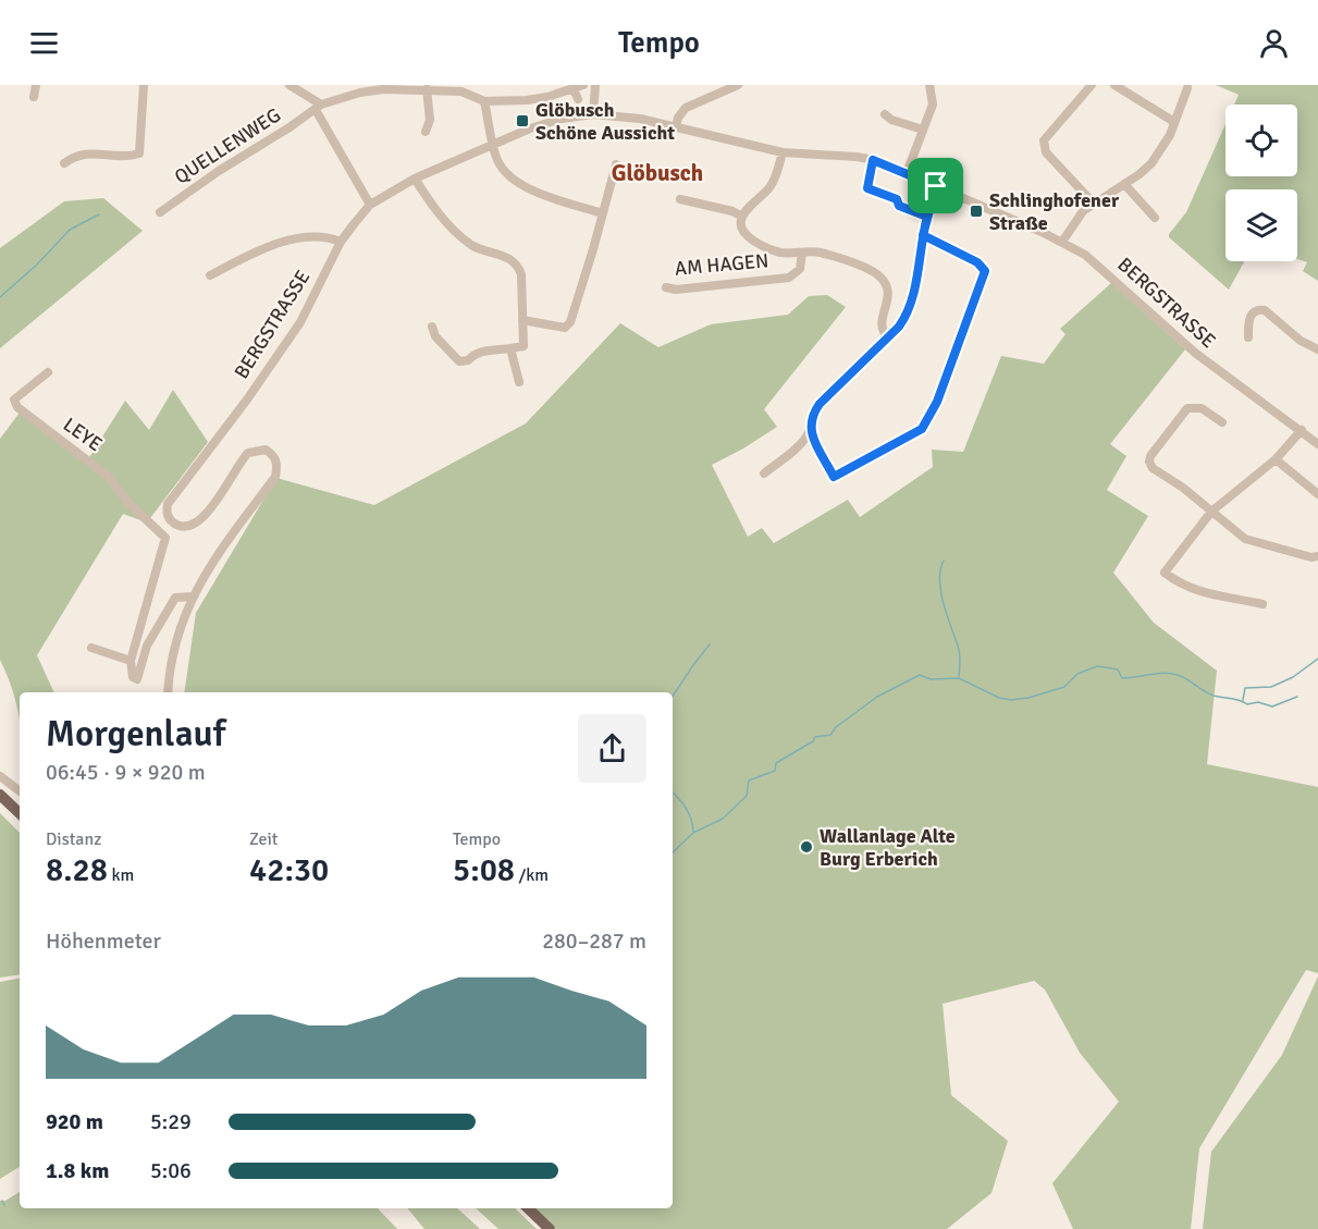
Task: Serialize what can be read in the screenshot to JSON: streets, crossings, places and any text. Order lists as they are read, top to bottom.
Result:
{
  "streets": {
    "street": [
      "QUELLENWEG",
      "AM HAGEN",
      "BERGSTRASSE",
      "LEYE"
    ]
  },
  "districts": ["Glöbusch"],
  "places": {
    "transit": ["Glöbusch Schöne Aussicht", "Schlinghofener Straße"],
    "other": ["Wallanlage Alte Burg Erberich"]
  },
  "page": {
    "header": "Tempo",
    "heading": ["Morgenlauf", "06:45 · 9 × 920 m"],
    "stats": [
      ["Distanz", "8.28 km"],
      ["Zeit", "42:30"],
      ["Tempo", "5:08 /km"]
    ],
    "chart": ["Höhenmeter", "280–287 m"],
    "list": [
      {
        "name": "920 m",
        "note": "5:29"
      },
      {
        "name": "1.8 km",
        "note": "5:06"
      }
    ]
  }
}
